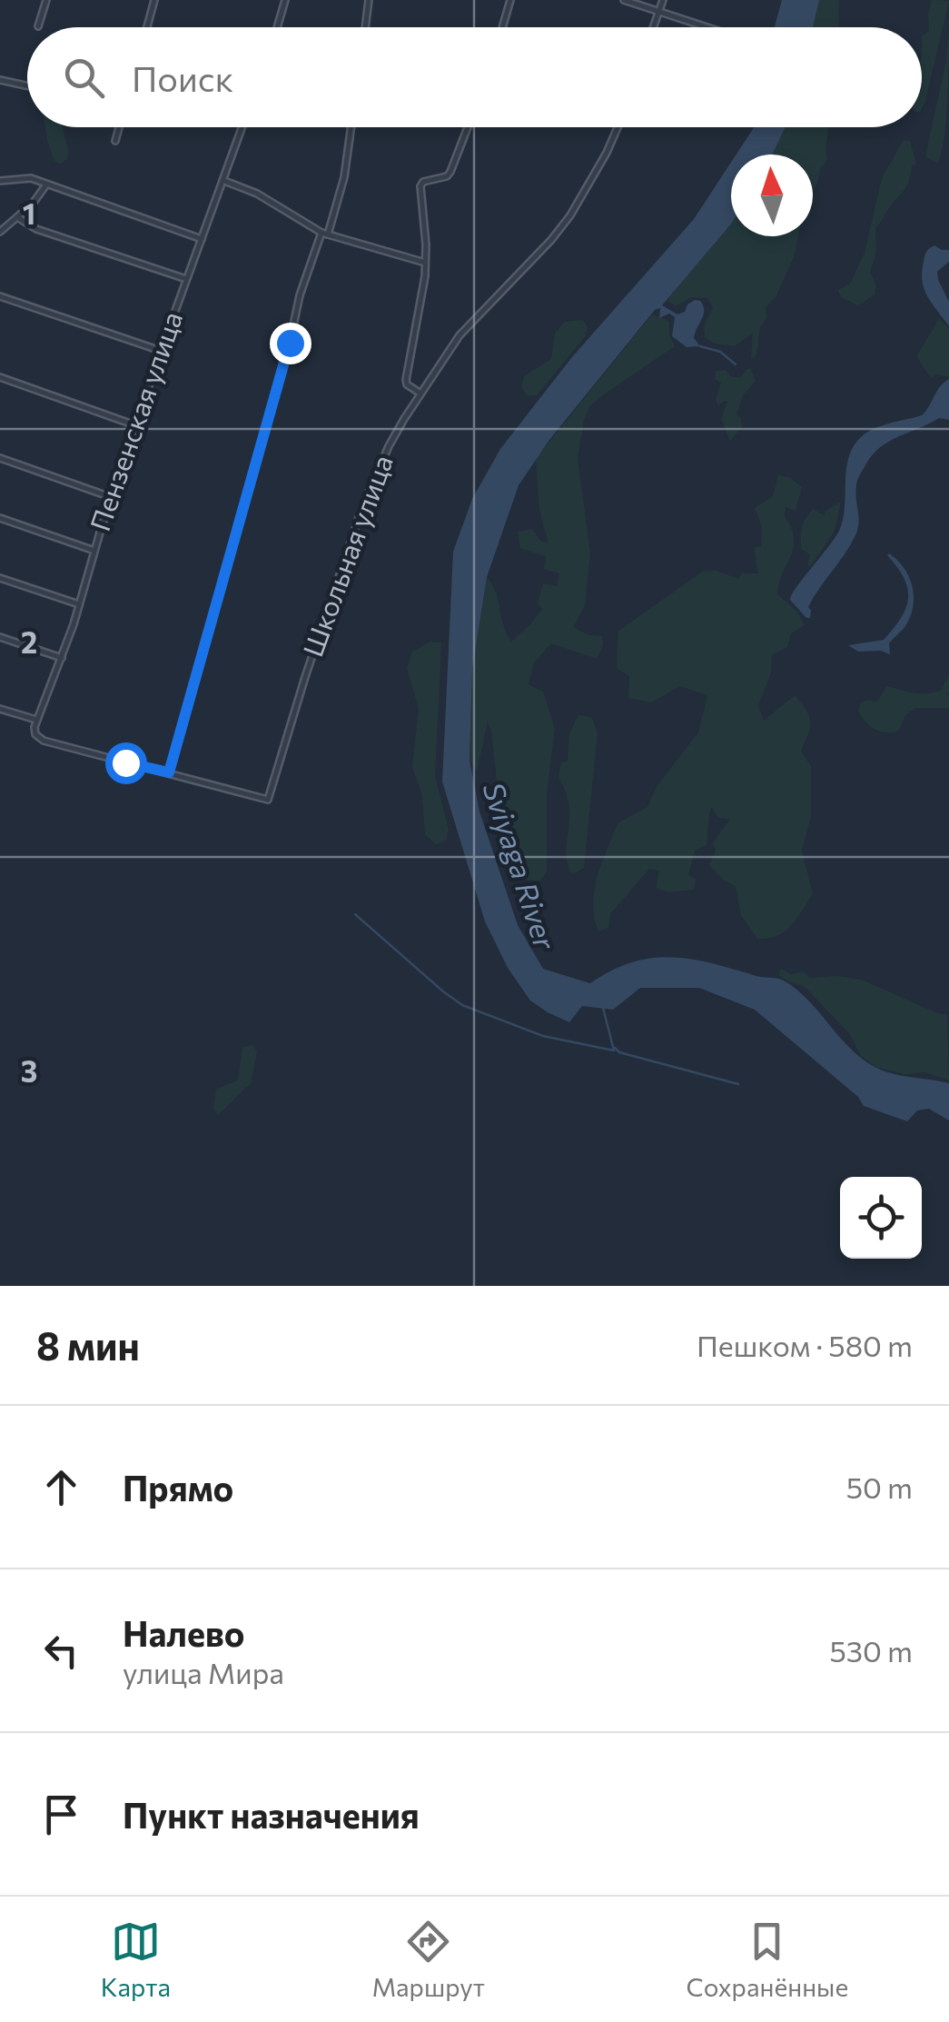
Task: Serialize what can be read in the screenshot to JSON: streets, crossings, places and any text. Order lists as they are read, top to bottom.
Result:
{
  "streets": {
    "street": ["Пензенская улица", "Школьная улица"]
  },
  "crossings": [
    ["Пензенская улица", "Школьная улица"]
  ],
  "water": ["Sviyaga River"],
  "north": "top",
  "page": {
    "search": "Поиск",
    "heading": ["8 мин", "Пешком · 580 m"],
    "list": [
      ["Прямо", "50 m"],
      ["Налево", "улица Мира", "530 m"],
      "Пункт назначения"
    ],
    "nav": ["Карта", "Маршрут", "Сохранённые"]
  },
  "grid": {
    "rows": ["1", "2", "3"]
  }
}
